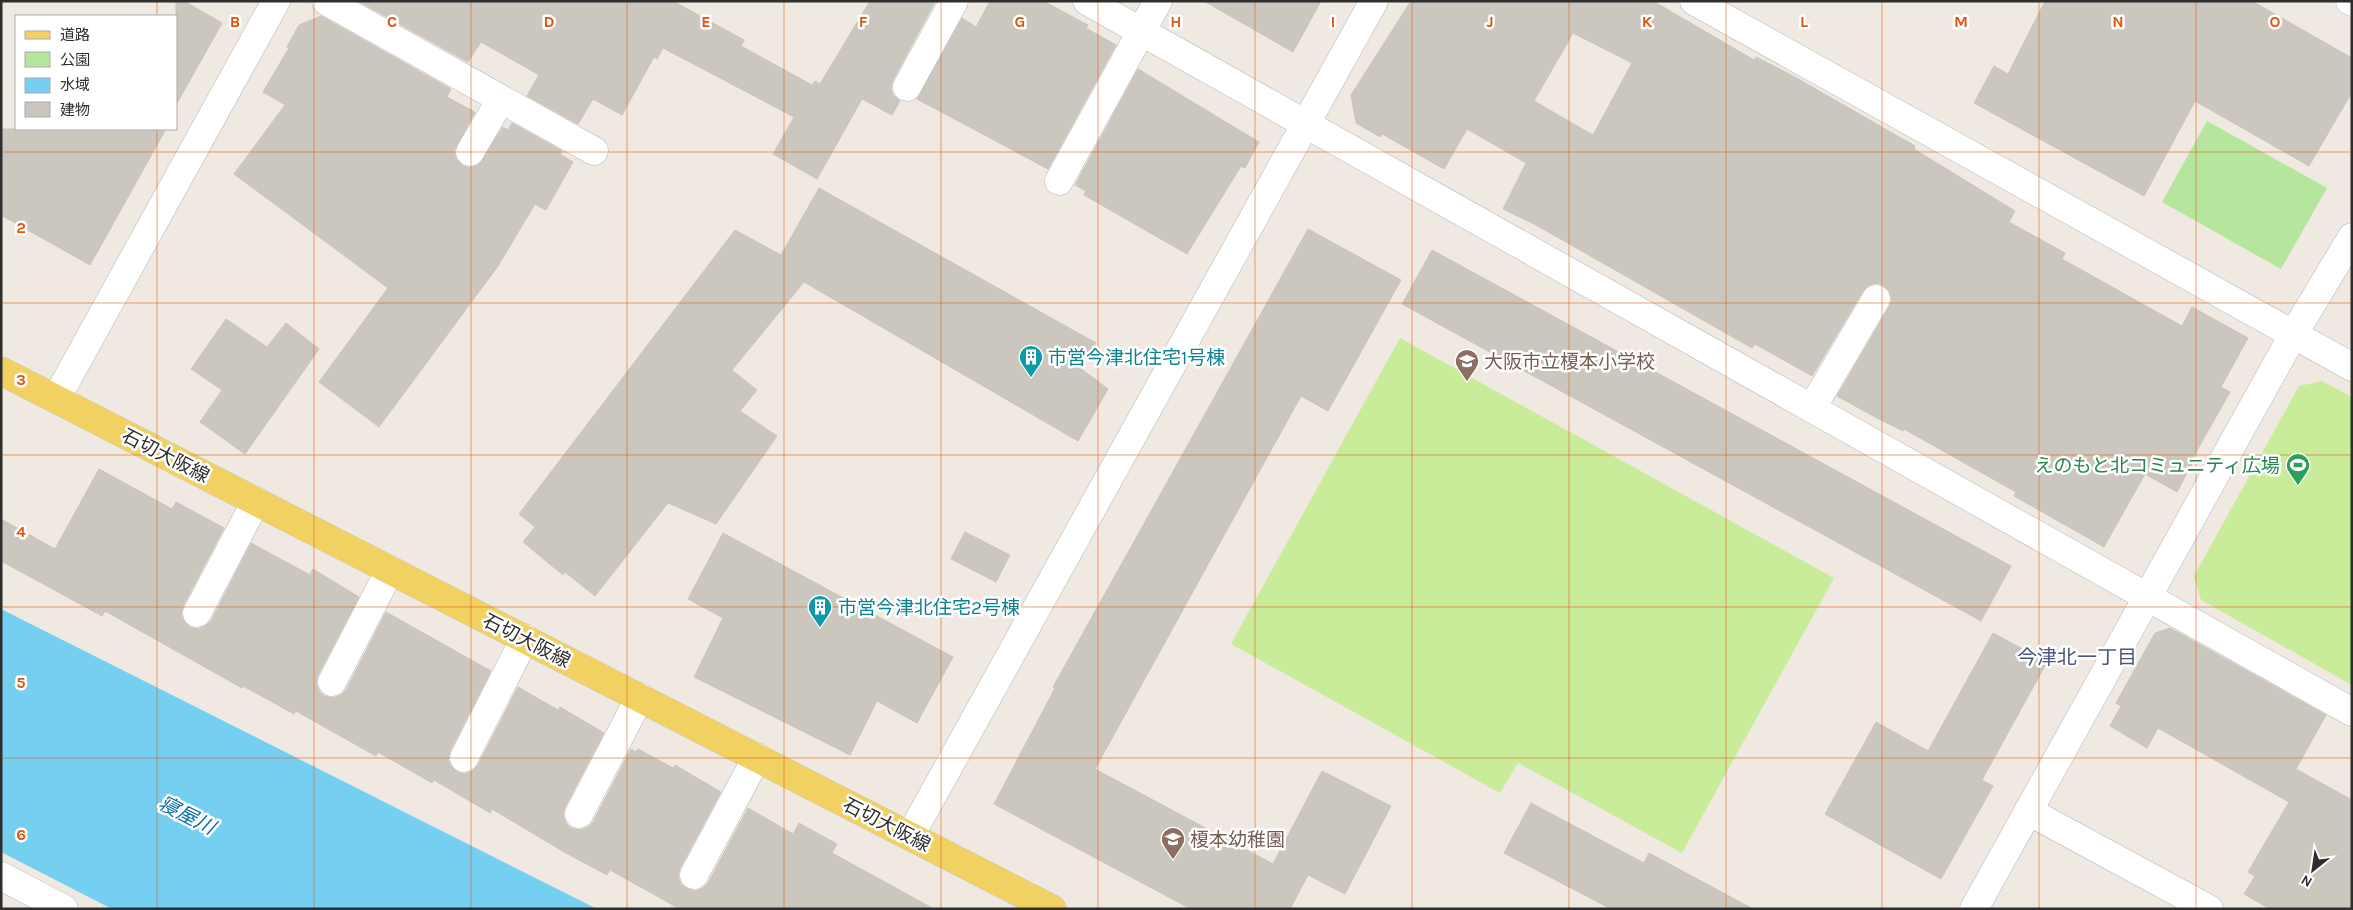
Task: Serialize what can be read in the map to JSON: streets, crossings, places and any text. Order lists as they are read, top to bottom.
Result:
{
  "streets": {
    "main road": ["石切大阪線"]
  },
  "districts": ["今津北一丁目"],
  "water": ["寝屋川"],
  "places": {
    "building": ["市営今津北住宅1号棟", "市営今津北住宅2号棟"],
    "school or university": ["大阪市立榎本小学校", "榎本幼稚園"],
    "sports": ["えのもと北コミュニティ広場"]
  },
  "legend": [
    "道路",
    "公園",
    "水域",
    "建物"
  ],
  "north": "bottom left",
  "grid": {
    "columns": [
      "B",
      "C",
      "D",
      "E",
      "F",
      "G",
      "H",
      "I",
      "J",
      "K",
      "L",
      "M",
      "N",
      "O"
    ],
    "rows": [
      "2",
      "3",
      "4",
      "5",
      "6"
    ]
  }
}
